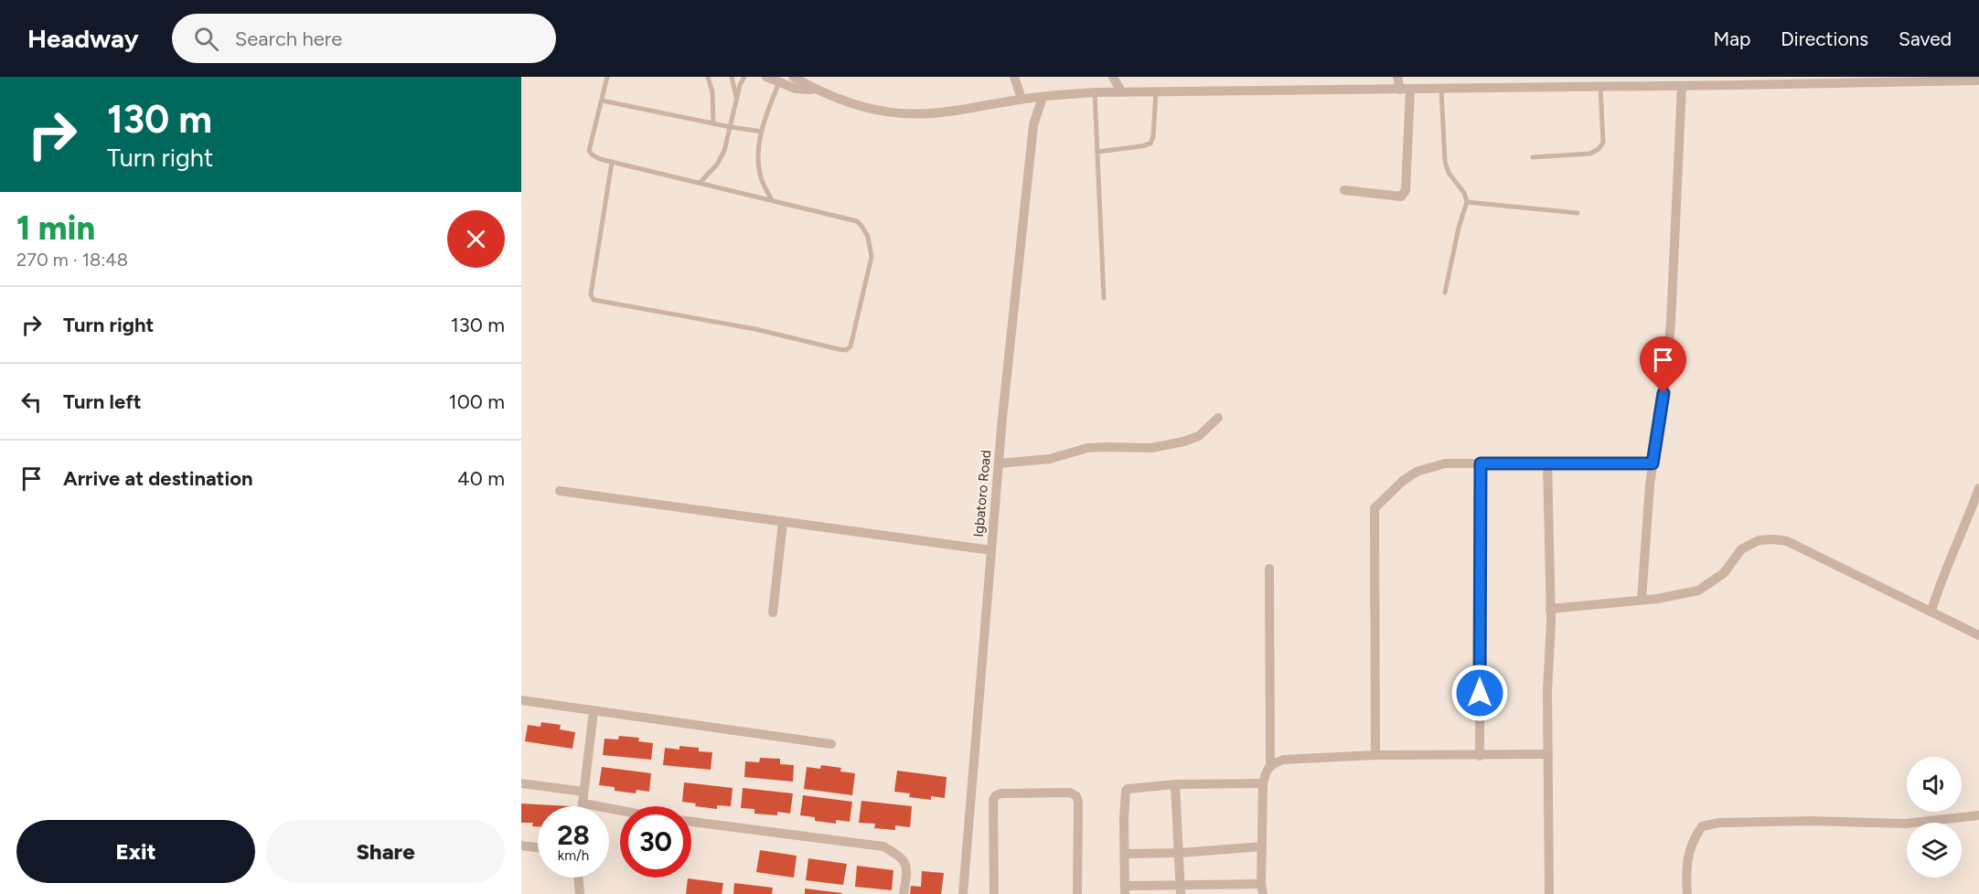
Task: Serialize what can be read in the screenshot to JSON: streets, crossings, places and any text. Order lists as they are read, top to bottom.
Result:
{
  "streets": {
    "street": ["Igbatoro Road"]
  },
  "page": {
    "header": "Headway",
    "search": "Search here",
    "nav": ["Map", "Directions", "Saved"],
    "turn": ["130 m", "Turn right"],
    "heading": ["1 min", "270 m · 18:48"],
    "list": [
      {
        "name": "Turn right",
        "value": "130 m"
      },
      {
        "name": "Turn left",
        "value": "100 m"
      },
      {
        "name": "Arrive at destination",
        "value": "40 m"
      }
    ],
    "speed": "28 km/h",
    "limit": "30",
    "buttons": ["Exit", "Share"]
  }
}
